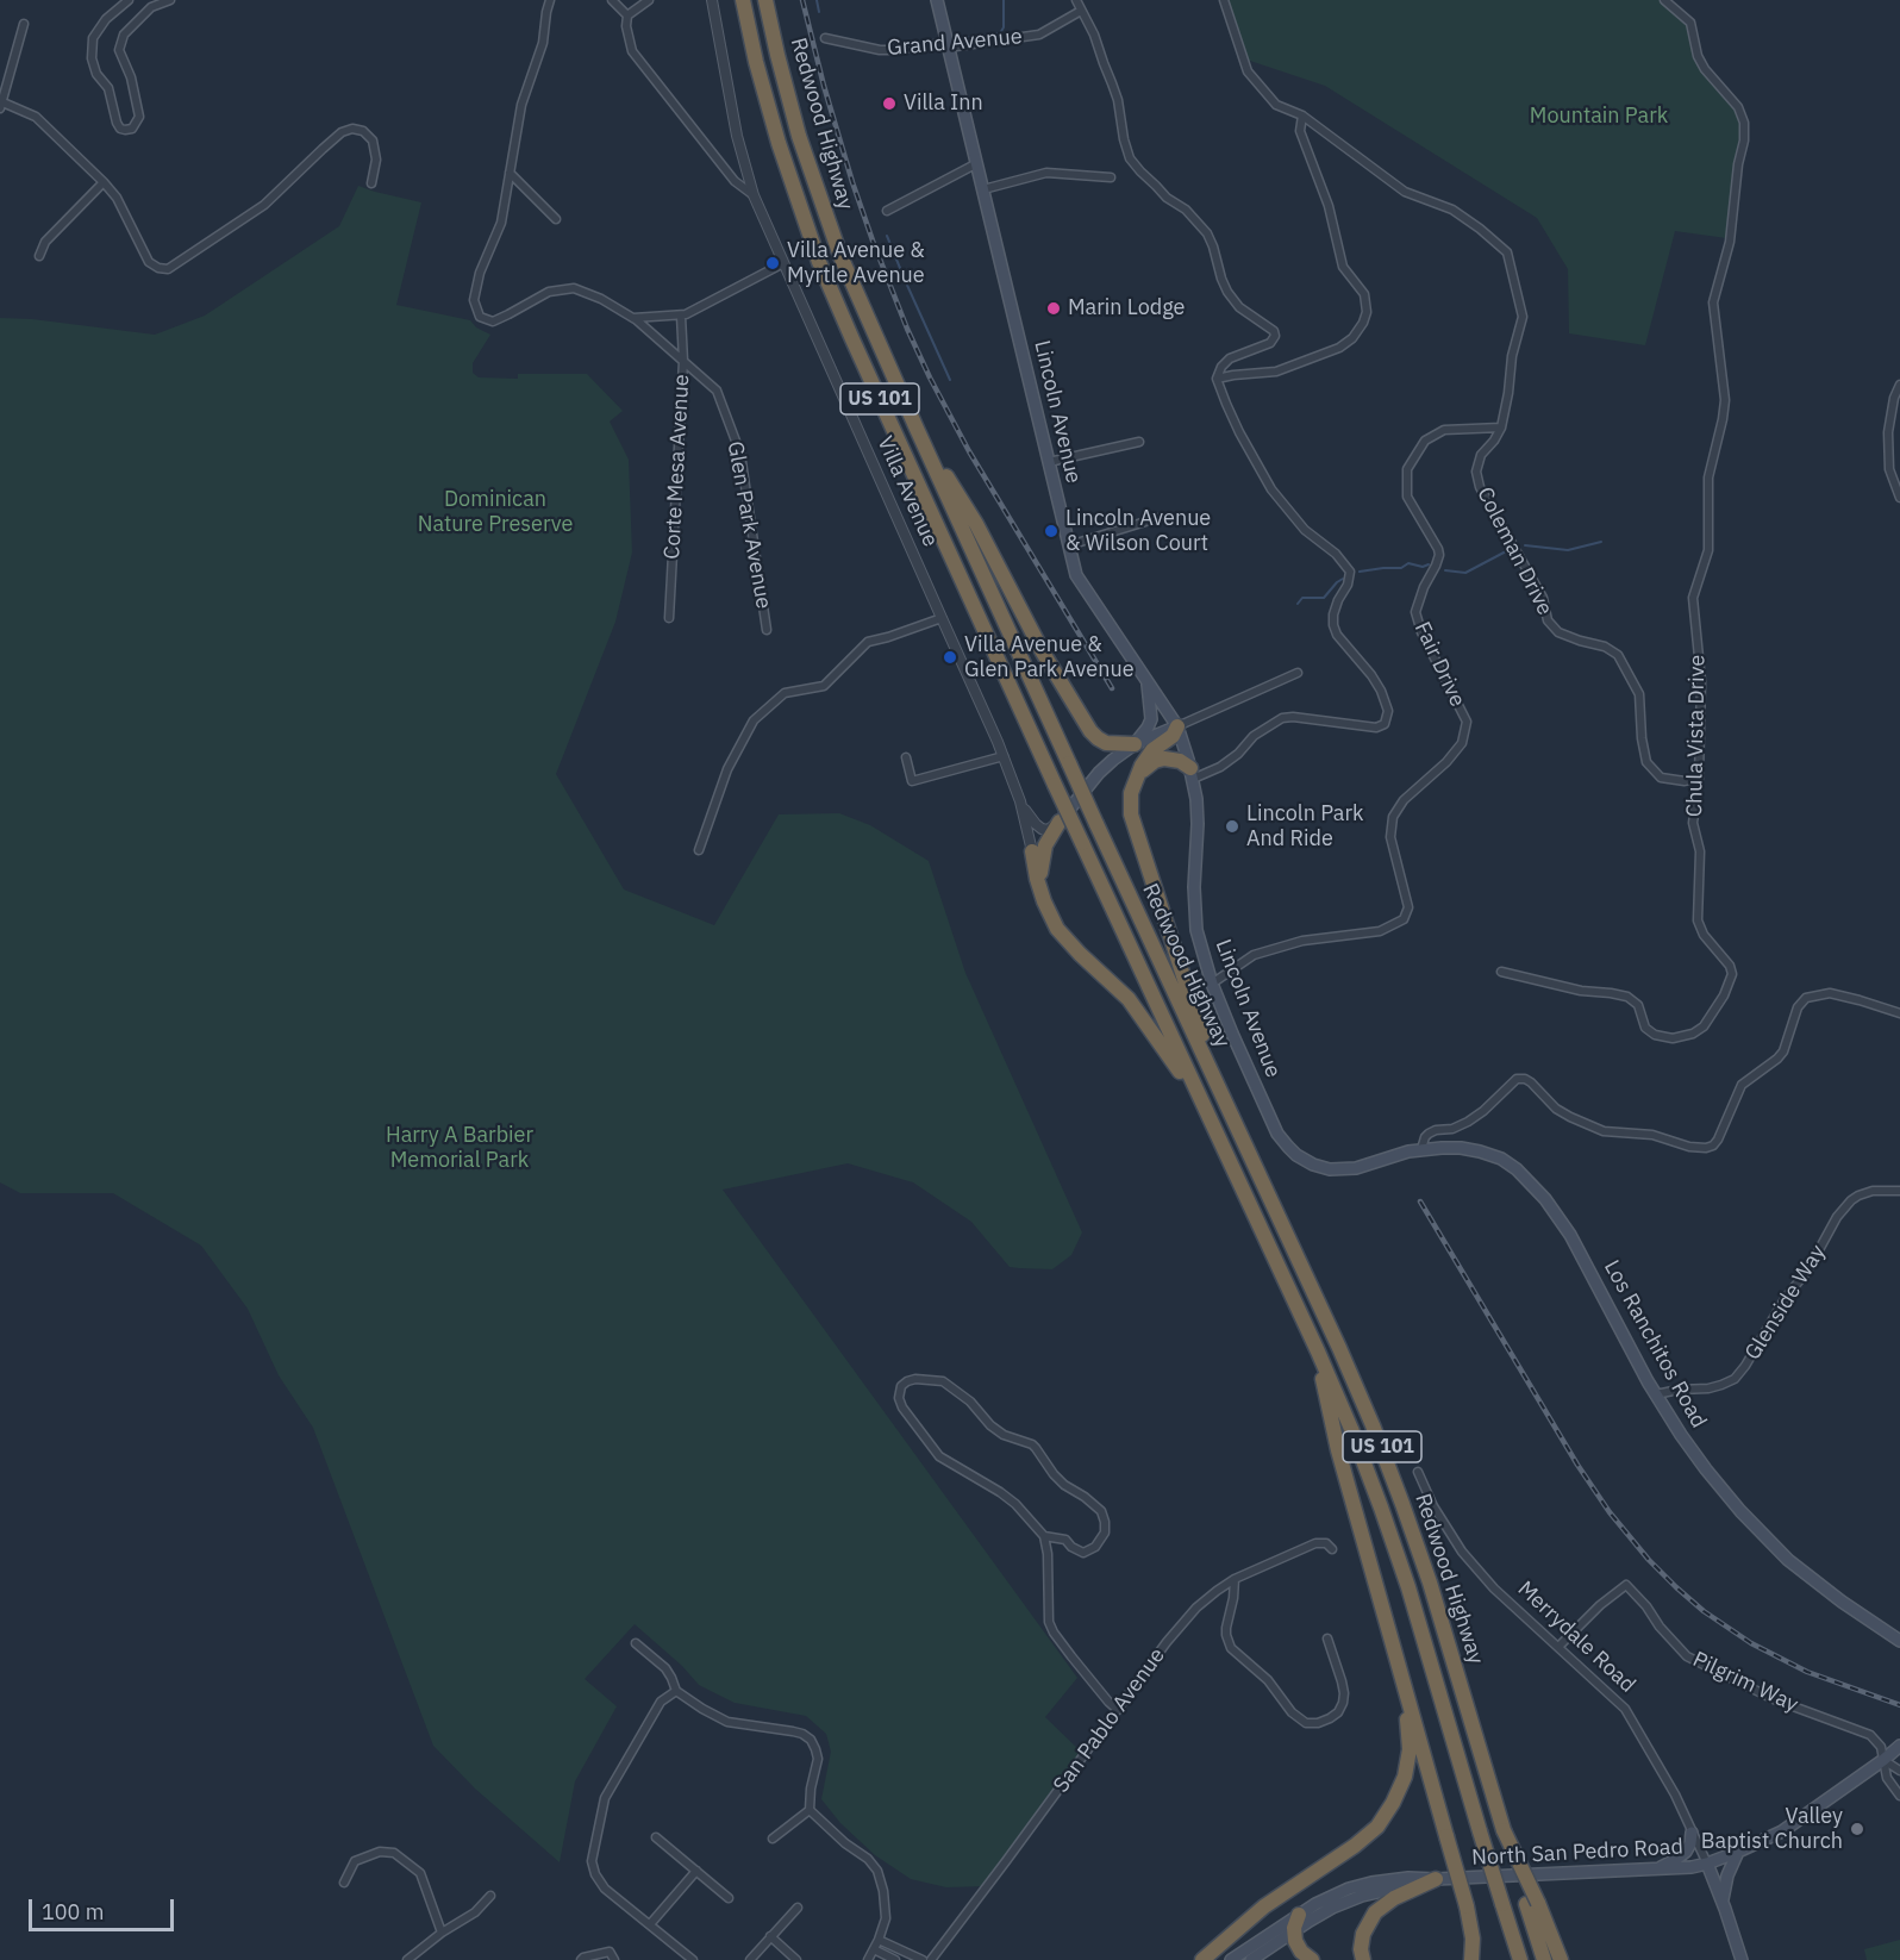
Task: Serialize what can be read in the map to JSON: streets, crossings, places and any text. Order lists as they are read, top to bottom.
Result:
{
  "streets": {
    "highway": ["Redwood Highway", "US 101"],
    "main road": [
      "Lincoln Avenue",
      "Los Ranchitos Road",
      "Merrydale Road",
      "North San Pedro Road"
    ],
    "street": [
      "Grand Avenue",
      "Corte Mesa Avenue",
      "Villa Avenue",
      "Glen Park Avenue",
      "Coleman Drive",
      "Fair Drive",
      "Chula Vista Drive",
      "Glenside Way",
      "Pilgrim Way",
      "San Pablo Avenue"
    ]
  },
  "crossings": [
    ["Grand Avenue", "Lincoln Avenue"],
    ["Lincoln Avenue", "Fair Drive"],
    ["Lincoln Avenue", "Los Ranchitos Road"],
    ["Corte Mesa Avenue", "Glen Park Avenue"],
    ["Coleman Drive", "Fair Drive"],
    ["Coleman Drive", "Chula Vista Drive"],
    ["Glenside Way", "Los Ranchitos Road"],
    ["Merrydale Road", "Pilgrim Way"],
    ["Merrydale Road", "North San Pedro Road"],
    ["Pilgrim Way", "North San Pedro Road"]
  ],
  "parks": ["Mountain Park", "Dominican Nature Preserve", "Harry A Barbier Memorial Park"],
  "places": [
    "Villa Inn",
    "Villa Avenue & Myrtle Avenue",
    "Marin Lodge",
    "Lincoln Avenue & Wilson Court",
    "Villa Avenue & Glen Park Avenue",
    "Lincoln Park And Ride",
    "Valley Baptist Church"
  ],
  "scale_bar": "100 m"
}
